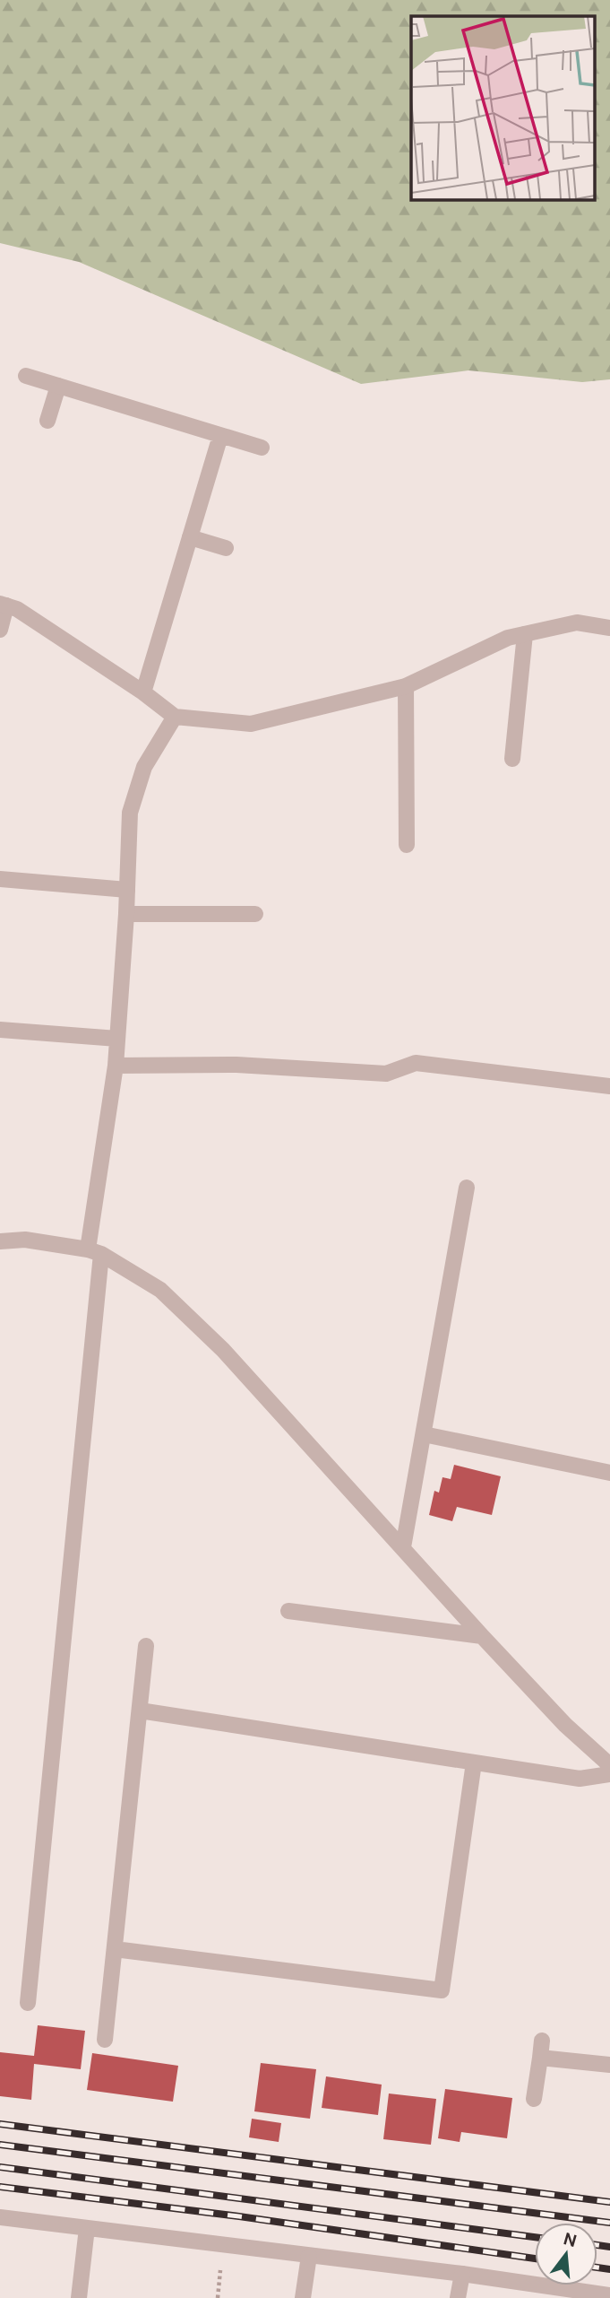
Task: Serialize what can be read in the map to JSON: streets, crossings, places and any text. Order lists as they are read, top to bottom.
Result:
{
  "north": "top"
}
